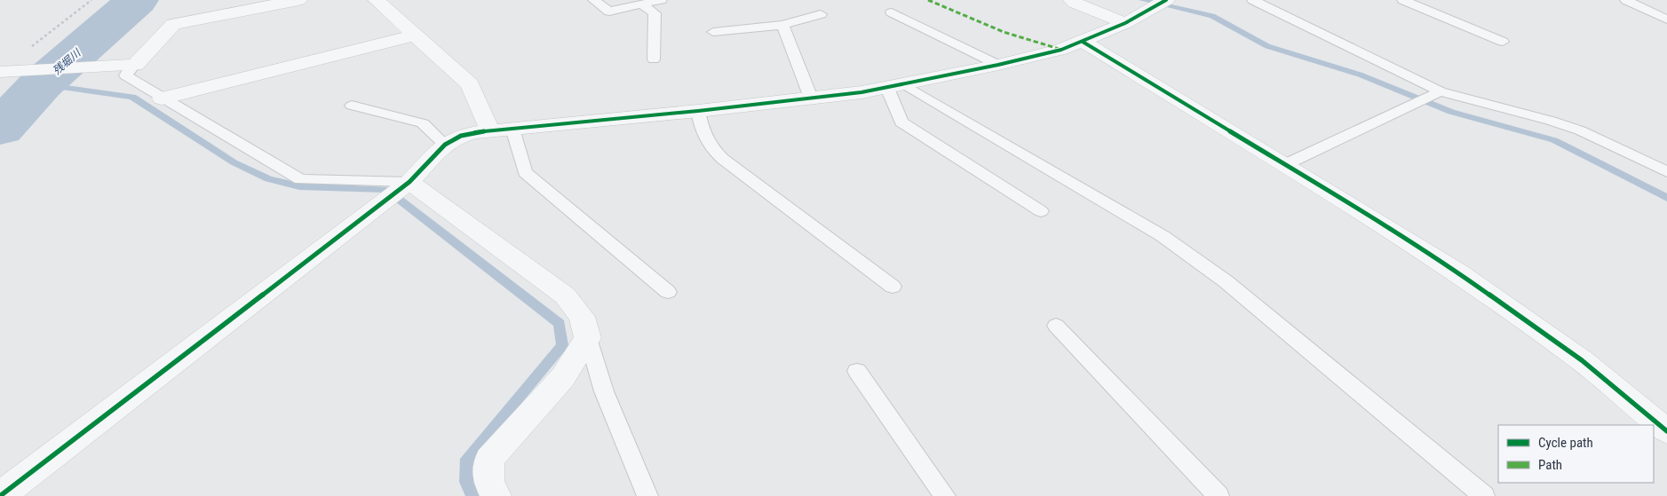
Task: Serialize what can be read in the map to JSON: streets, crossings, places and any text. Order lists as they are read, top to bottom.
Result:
{
  "water": ["残堀川"],
  "legend": ["Cycle path", "Path"]
}
